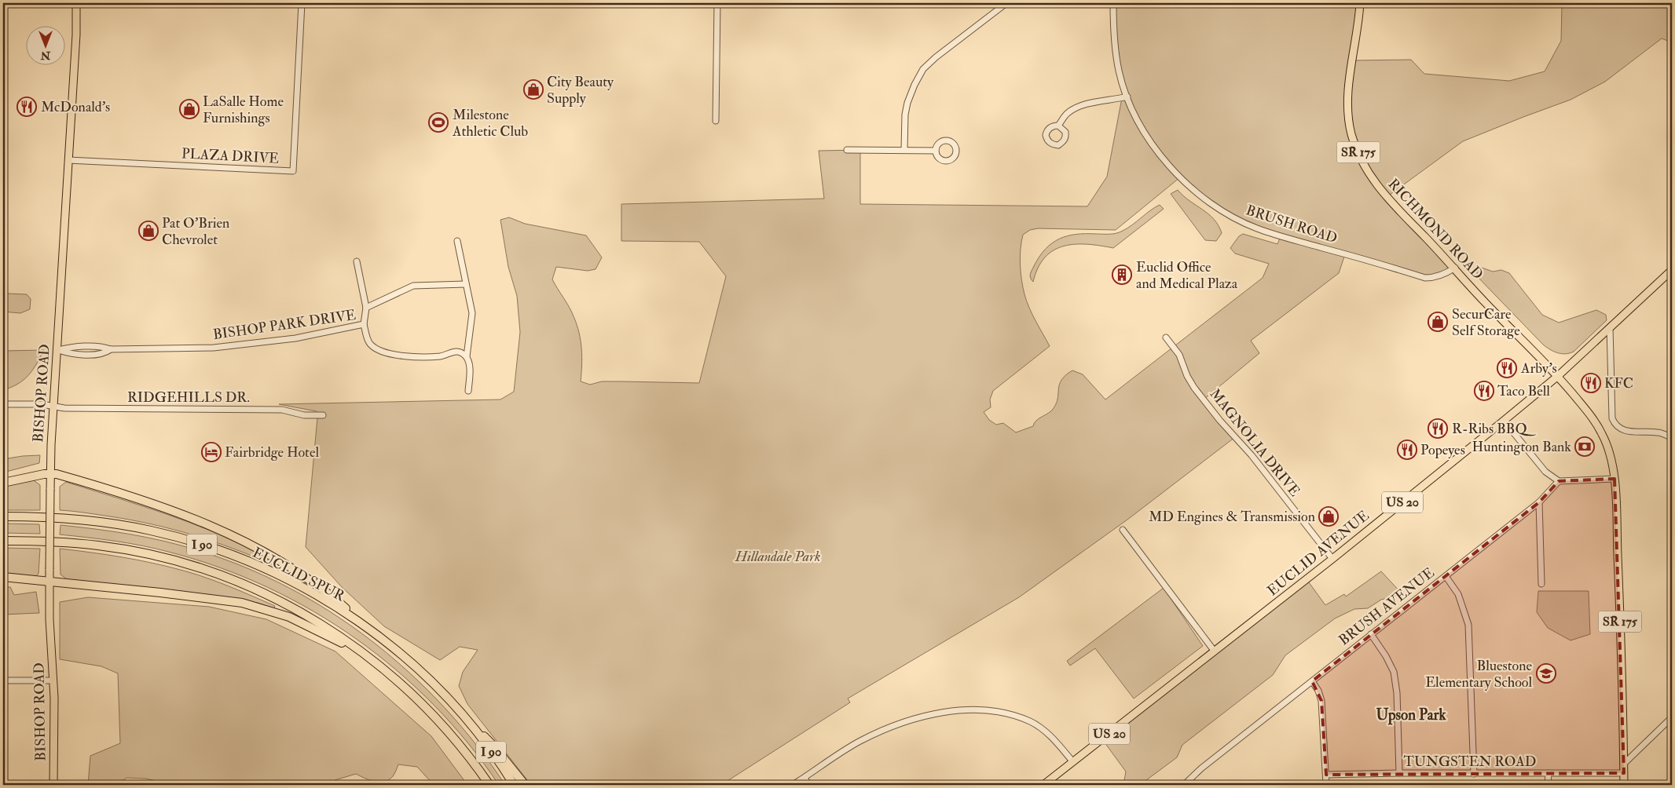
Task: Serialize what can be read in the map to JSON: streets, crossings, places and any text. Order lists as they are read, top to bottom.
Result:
{
  "streets": {
    "highway": ["I 90", "EUCLID SPUR"],
    "main road": [
      "SR 175",
      "RICHMOND ROAD",
      "BISHOP ROAD",
      "US 20",
      "EUCLID AVENUE"
    ],
    "street": [
      "PLAZA DRIVE",
      "BRUSH ROAD",
      "BISHOP PARK DRIVE",
      "RIDGEHILLS DR.",
      "MAGNOLIA DRIVE",
      "BRUSH AVENUE",
      "TUNGSTEN ROAD"
    ]
  },
  "crossings": [
    ["SR 175", "RICHMOND ROAD"],
    ["SR 175", "EUCLID AVENUE"],
    ["SR 175", "TUNGSTEN ROAD"],
    ["PLAZA DRIVE", "BISHOP ROAD"],
    ["BRUSH ROAD", "RICHMOND ROAD"],
    ["RICHMOND ROAD", "EUCLID AVENUE"],
    ["BISHOP PARK DRIVE", "BISHOP ROAD"],
    ["BISHOP ROAD", "RIDGEHILLS DR."],
    ["MAGNOLIA DRIVE", "EUCLID AVENUE"]
  ],
  "districts": ["Upson Park"],
  "parks": ["Hillandale Park"],
  "places": {
    "shop": [
      "City Beauty Supply",
      "LaSalle Home Furnishings",
      "Pat O'Brien Chevrolet",
      "SecurCare Self Storage",
      "MD Engines & Transmission"
    ],
    "restaurant": [
      "McDonald's",
      "Arby's",
      "KFC",
      "Taco Bell",
      "R-Ribs BBQ",
      "Popeyes"
    ],
    "sports": ["Milestone Athletic Club"],
    "building": ["Euclid Office and Medical Plaza"],
    "bank": ["Huntington Bank"],
    "hotel": ["Fairbridge Hotel"],
    "school or university": ["Bluestone Elementary School"]
  },
  "north": "bottom"
}
